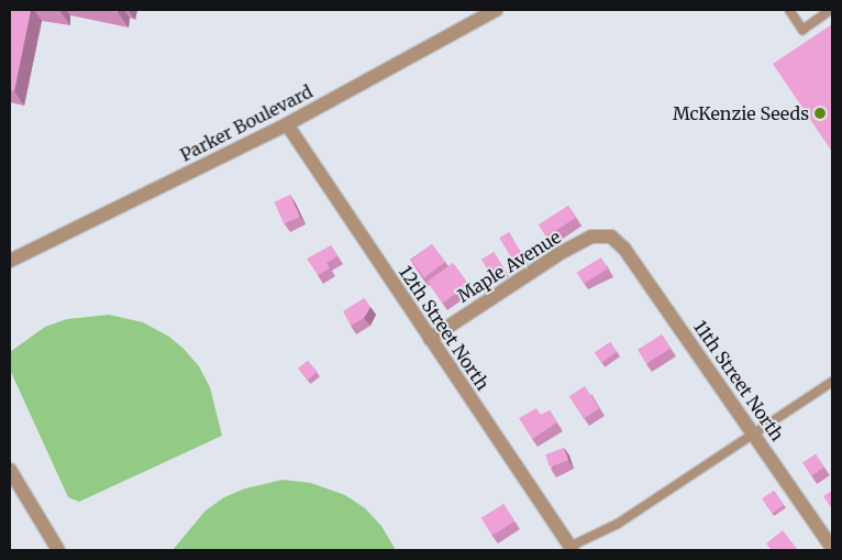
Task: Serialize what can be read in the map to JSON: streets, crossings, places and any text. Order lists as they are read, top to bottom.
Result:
{
  "streets": {
    "street": [
      "Parker Boulevard",
      "Maple Avenue",
      "12th Street North",
      "11th Street North"
    ]
  },
  "crossings": [
    ["Parker Boulevard", "12th Street North"],
    ["Maple Avenue", "12th Street North"],
    ["Maple Avenue", "11th Street North"]
  ],
  "places": ["McKenzie Seeds"]
}
